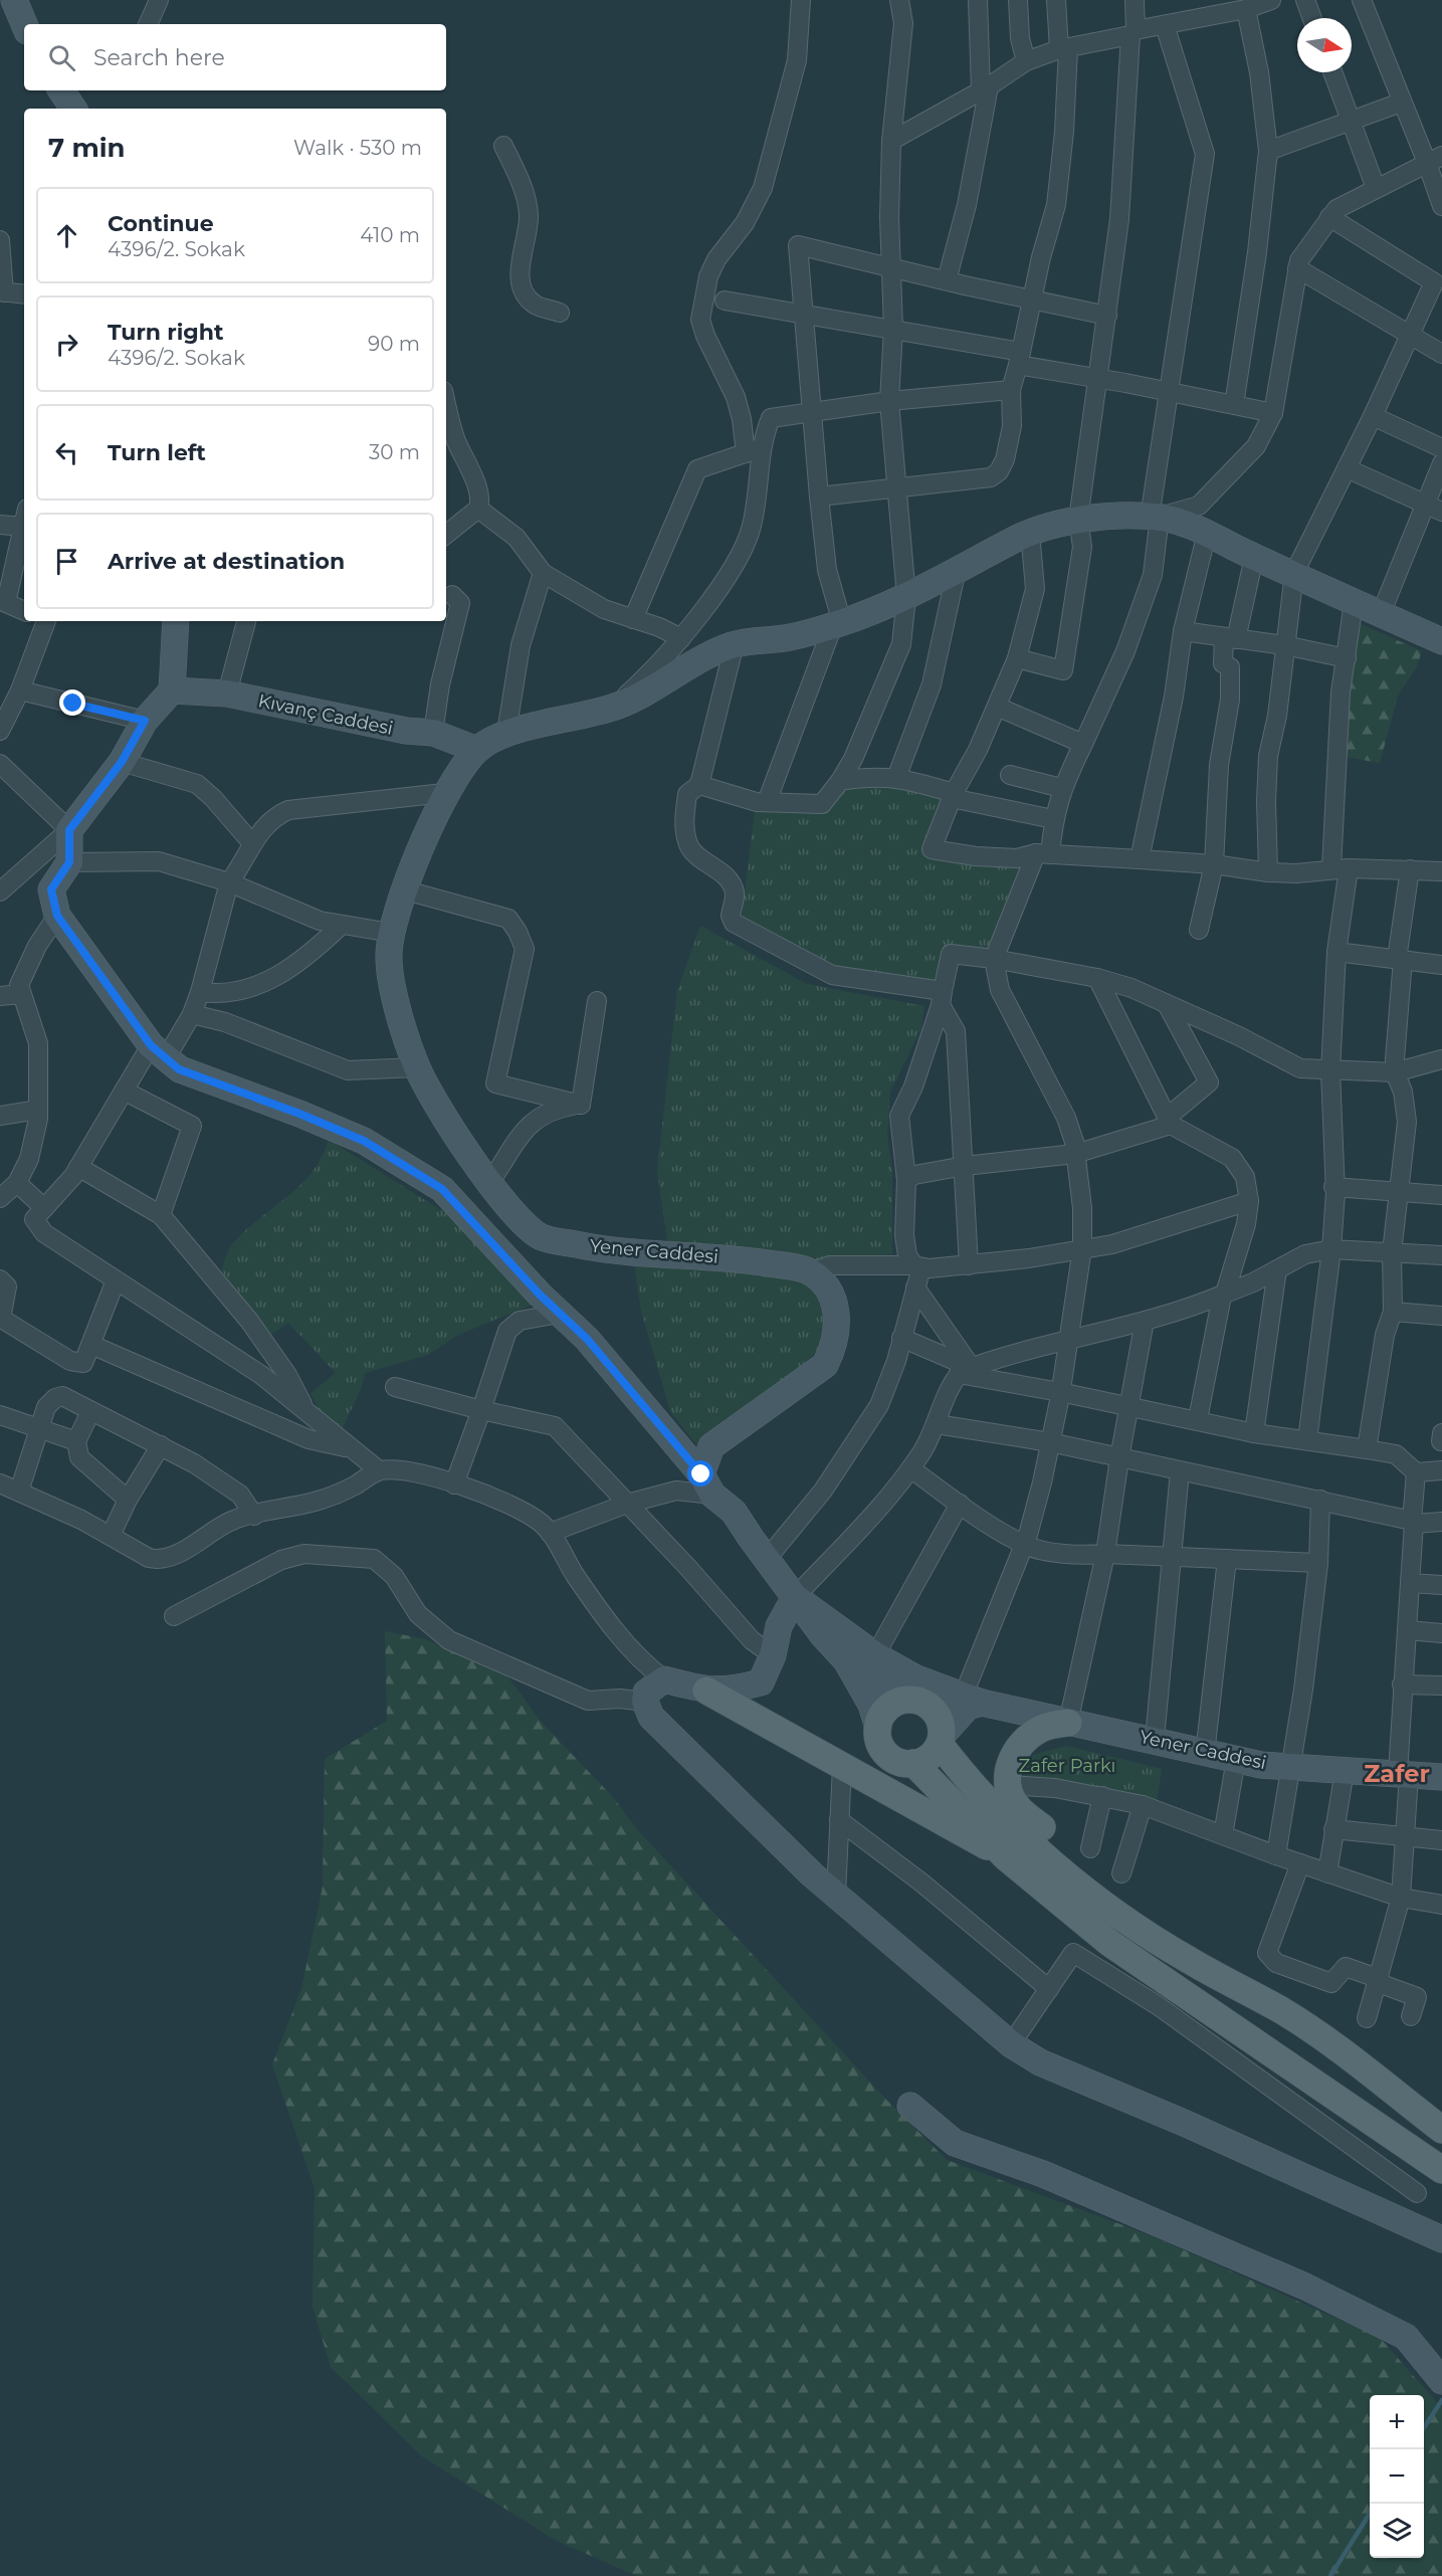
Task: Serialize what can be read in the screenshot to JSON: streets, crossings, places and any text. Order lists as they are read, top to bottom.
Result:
{
  "streets": {
    "street": ["Kıvanç Caddesi", "Yener Caddesi"]
  },
  "crossings": [
    ["Kıvanç Caddesi", "Yener Caddesi"]
  ],
  "districts": ["Zafer"],
  "parks": ["Zafer Parkı"],
  "north": "right",
  "page": {
    "search": "Search here",
    "heading": ["7 min", "Walk · 530 m"],
    "list": [
      ["Continue", "4396/2. Sokak", "410 m"],
      ["Turn right", "4396/2. Sokak", "90 m"],
      ["Turn left", "30 m"],
      "Arrive at destination"
    ],
    "map_buttons": ["+", "−"]
  }
}
